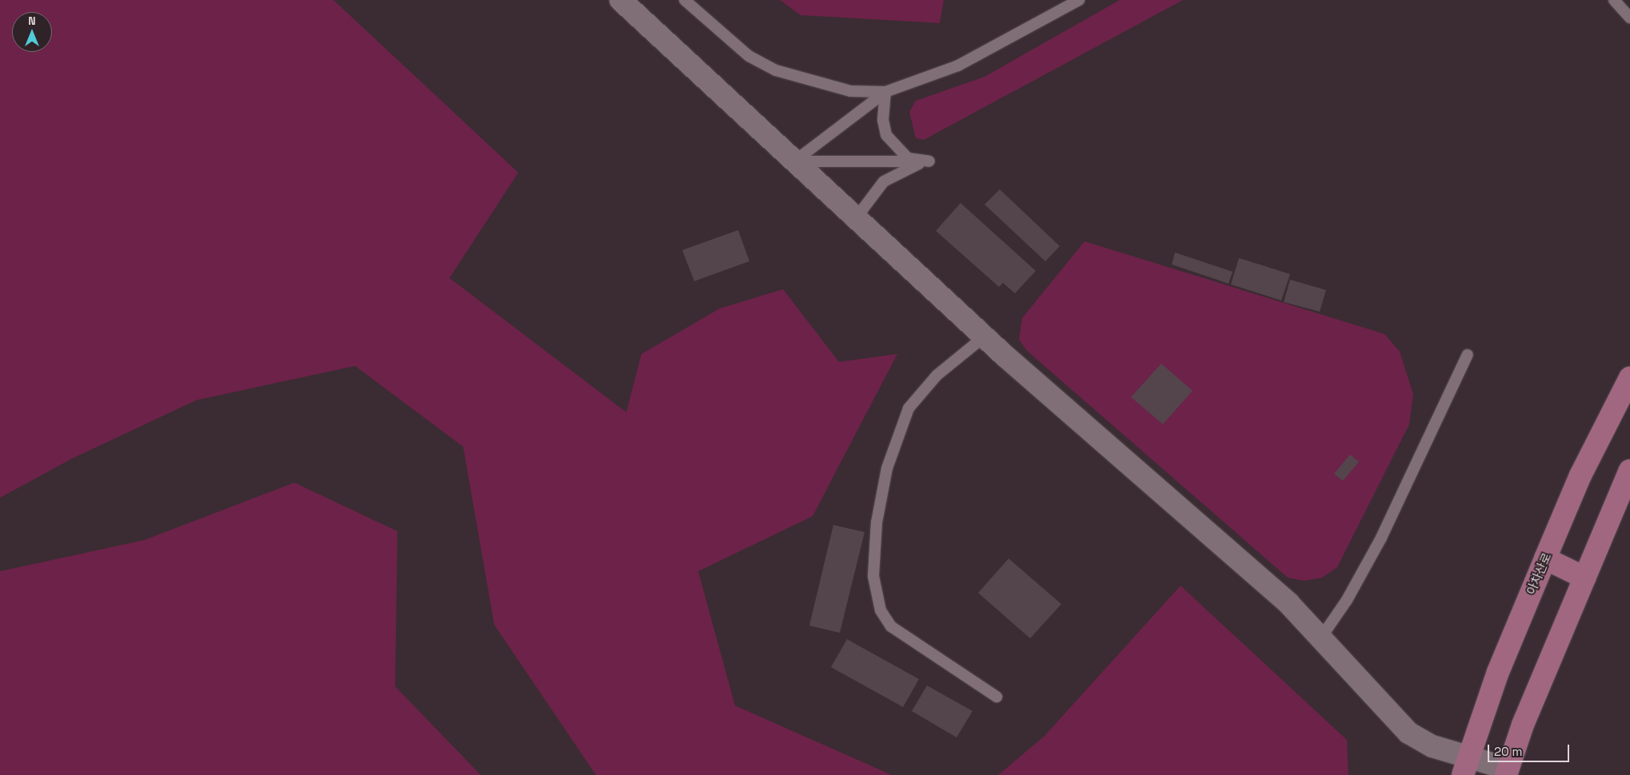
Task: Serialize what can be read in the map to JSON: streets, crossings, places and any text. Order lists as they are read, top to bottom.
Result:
{
  "streets": {
    "main road": ["아차산로"]
  },
  "scale_bar": "20 m",
  "north": "top"
}
